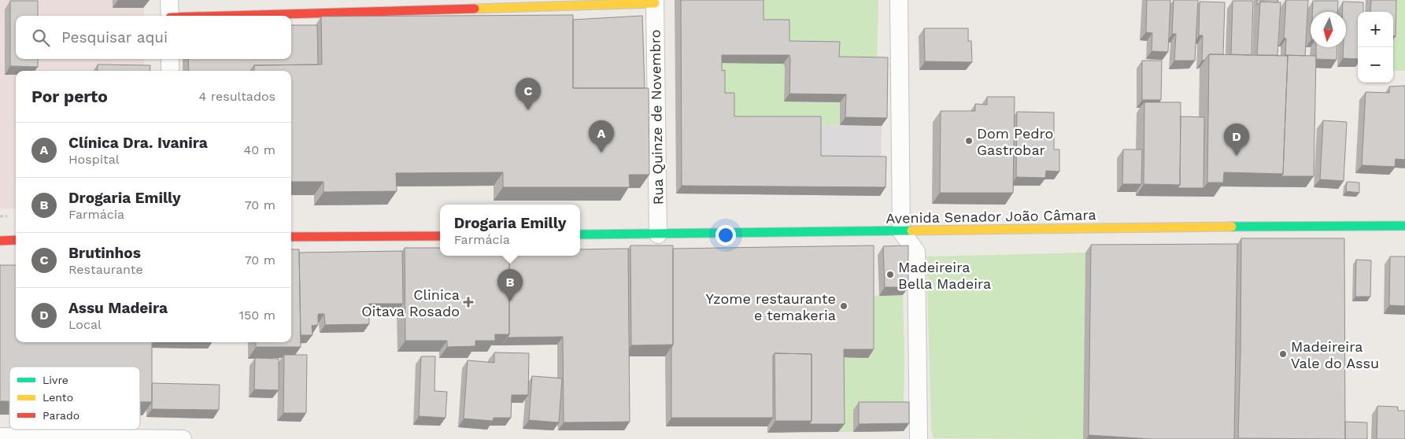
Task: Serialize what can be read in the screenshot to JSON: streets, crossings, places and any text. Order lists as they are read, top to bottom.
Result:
{
  "streets": {
    "main road": ["Avenida Senador João Câmara"],
    "street": ["Rua Quinze de Novembro"]
  },
  "crossings": [
    ["Rua Quinze de Novembro", "Avenida Senador João Câmara"]
  ],
  "places": {
    "other": [
      "Dom Pedro Gastrobar",
      "Madeireira Bella Madeira",
      "Yzome restaurante e temakeria",
      "Madeireira Vale do Assu"
    ],
    "health": ["Clinica Oitava Rosado"]
  },
  "legend": ["Livre", "Lento", "Parado"],
  "north": "bottom",
  "page": {
    "map_buttons": ["+", "−"],
    "search": "Pesquisar aqui",
    "heading": ["Por perto", "4 resultados"],
    "pins": [
      "C",
      "A",
      "D",
      "B"
    ],
    "list": [
      {
        "mark": "A",
        "name": "Clínica Dra. Ivanira",
        "note": "Hospital",
        "value": "40 m"
      },
      {
        "mark": "B",
        "name": "Drogaria Emilly",
        "note": "Farmácia",
        "value": "70 m"
      },
      {
        "mark": "C",
        "name": "Brutinhos",
        "note": "Restaurante",
        "value": "70 m"
      },
      {
        "mark": "D",
        "name": "Assu Madeira",
        "note": "Local",
        "value": "150 m"
      }
    ],
    "popup": ["Drogaria Emilly", "Farmácia"]
  }
}
